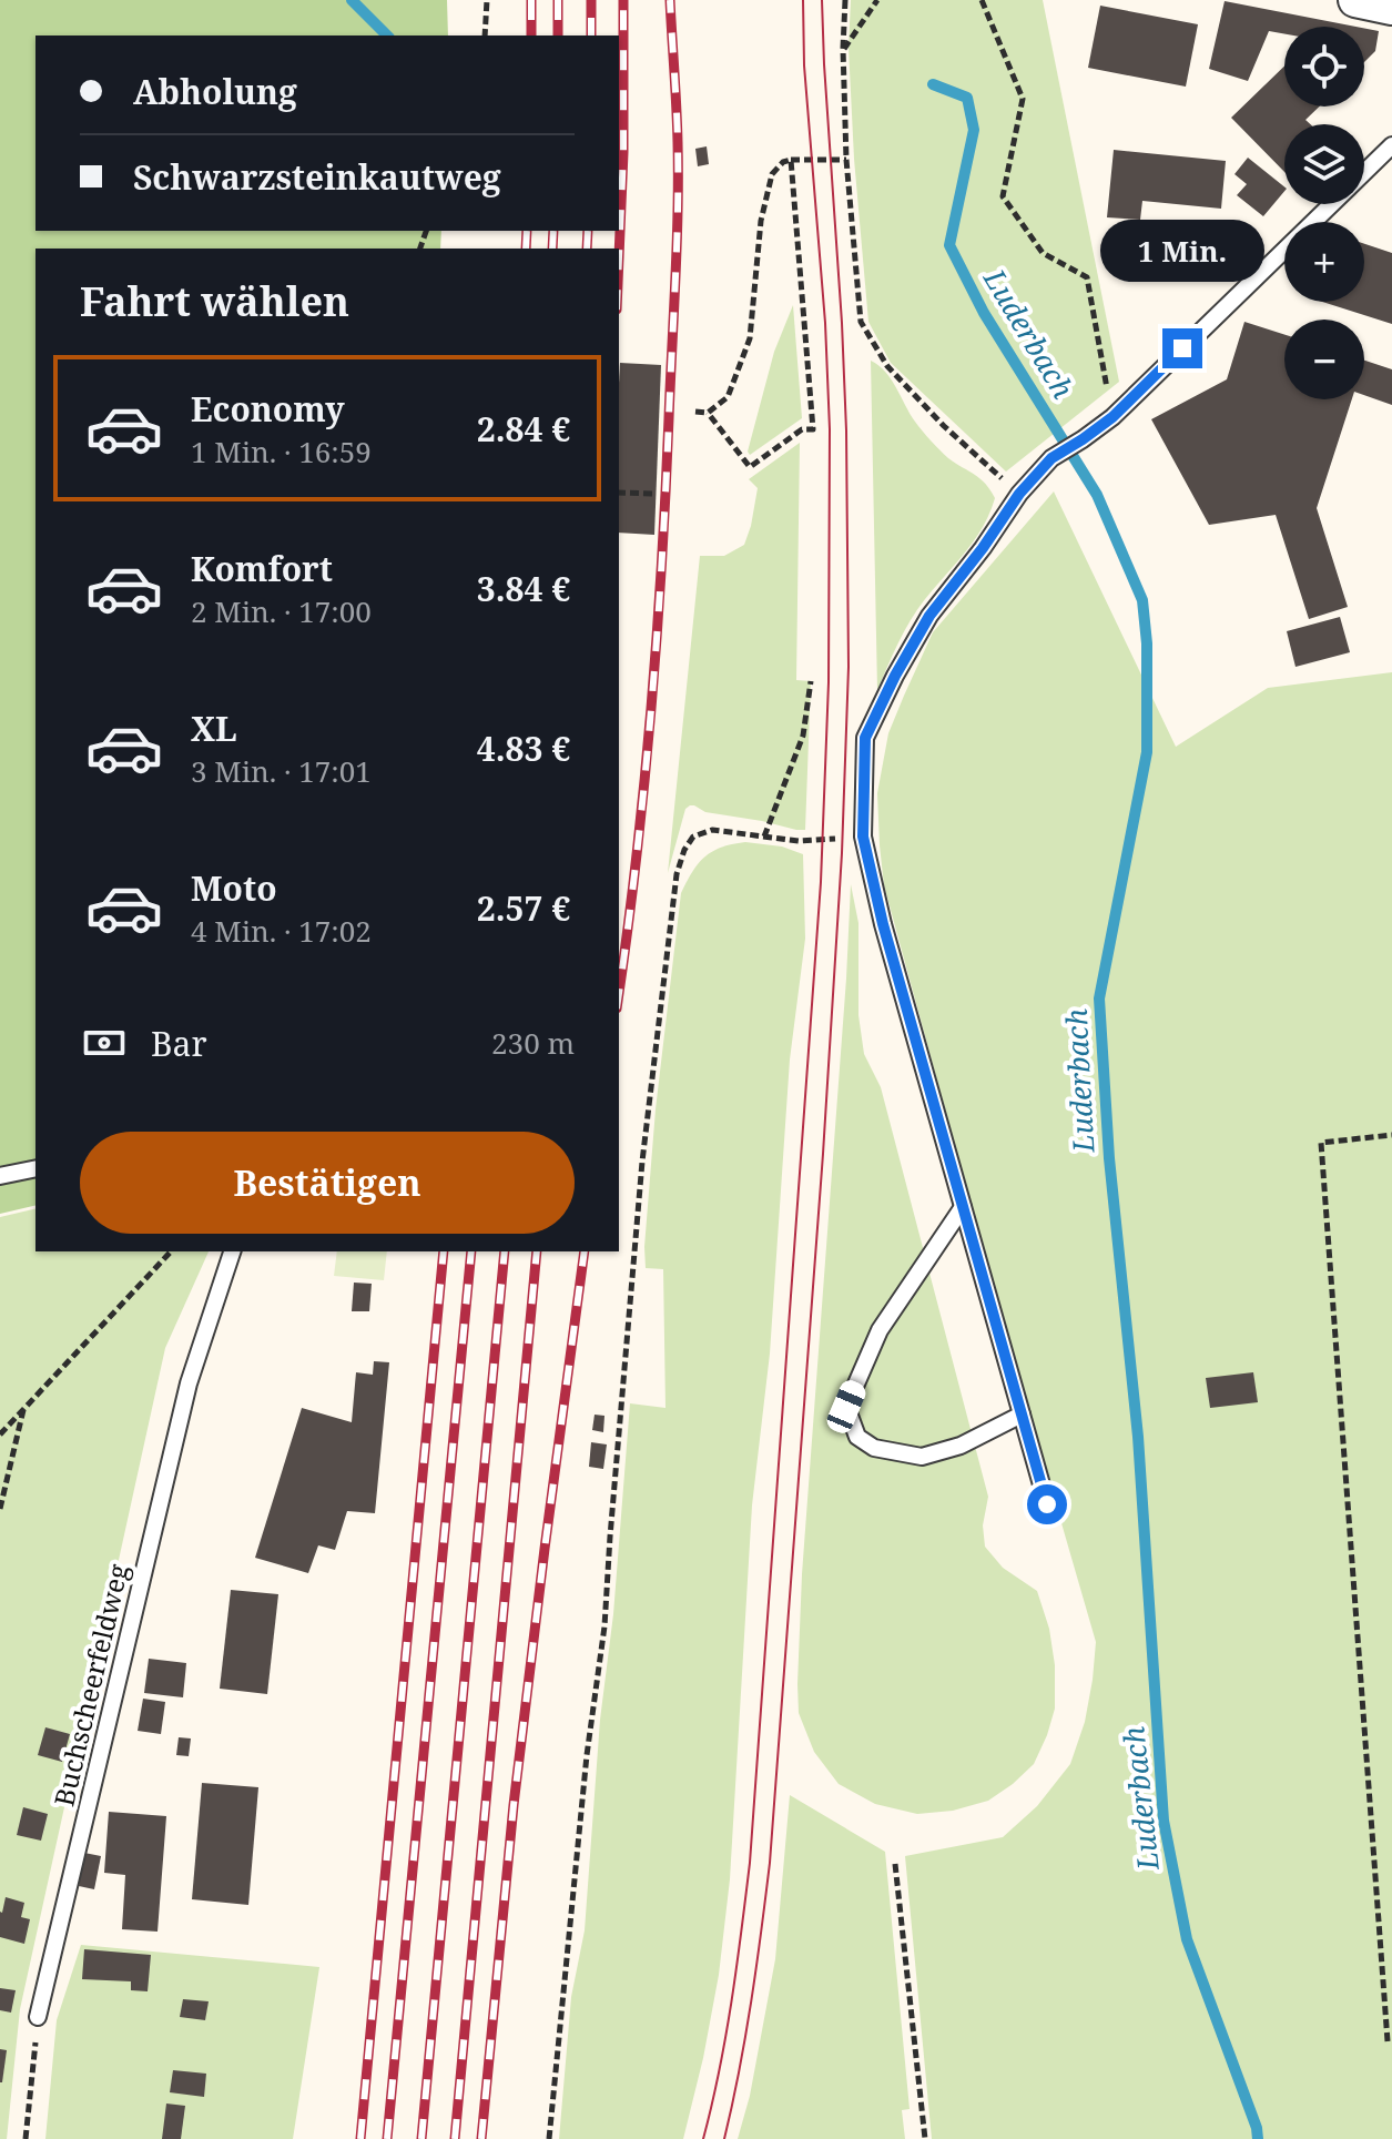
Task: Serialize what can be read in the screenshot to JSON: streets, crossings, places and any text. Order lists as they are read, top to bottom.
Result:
{
  "streets": {
    "lane": ["Buchscheerfeldweg"]
  },
  "water": ["Luderbach"],
  "page": {
    "map_buttons": ["+", "−"],
    "banner": ["Abholung", "Schwarzsteinkautweg"],
    "bubble": "1 Min.",
    "heading": "Fahrt wählen",
    "list": [
      {
        "name": "Economy",
        "note": "1 Min. · 16:59",
        "value": "2.84 €"
      },
      {
        "name": "Komfort",
        "note": "2 Min. · 17:00",
        "value": "3.84 €"
      },
      {
        "name": "XL",
        "note": "3 Min. · 17:01",
        "value": "4.83 €"
      },
      {
        "name": "Moto",
        "note": "4 Min. · 17:02",
        "value": "2.57 €"
      }
    ],
    "pay": ["Bar", "230 m"],
    "buttons": "Bestätigen"
  }
}
